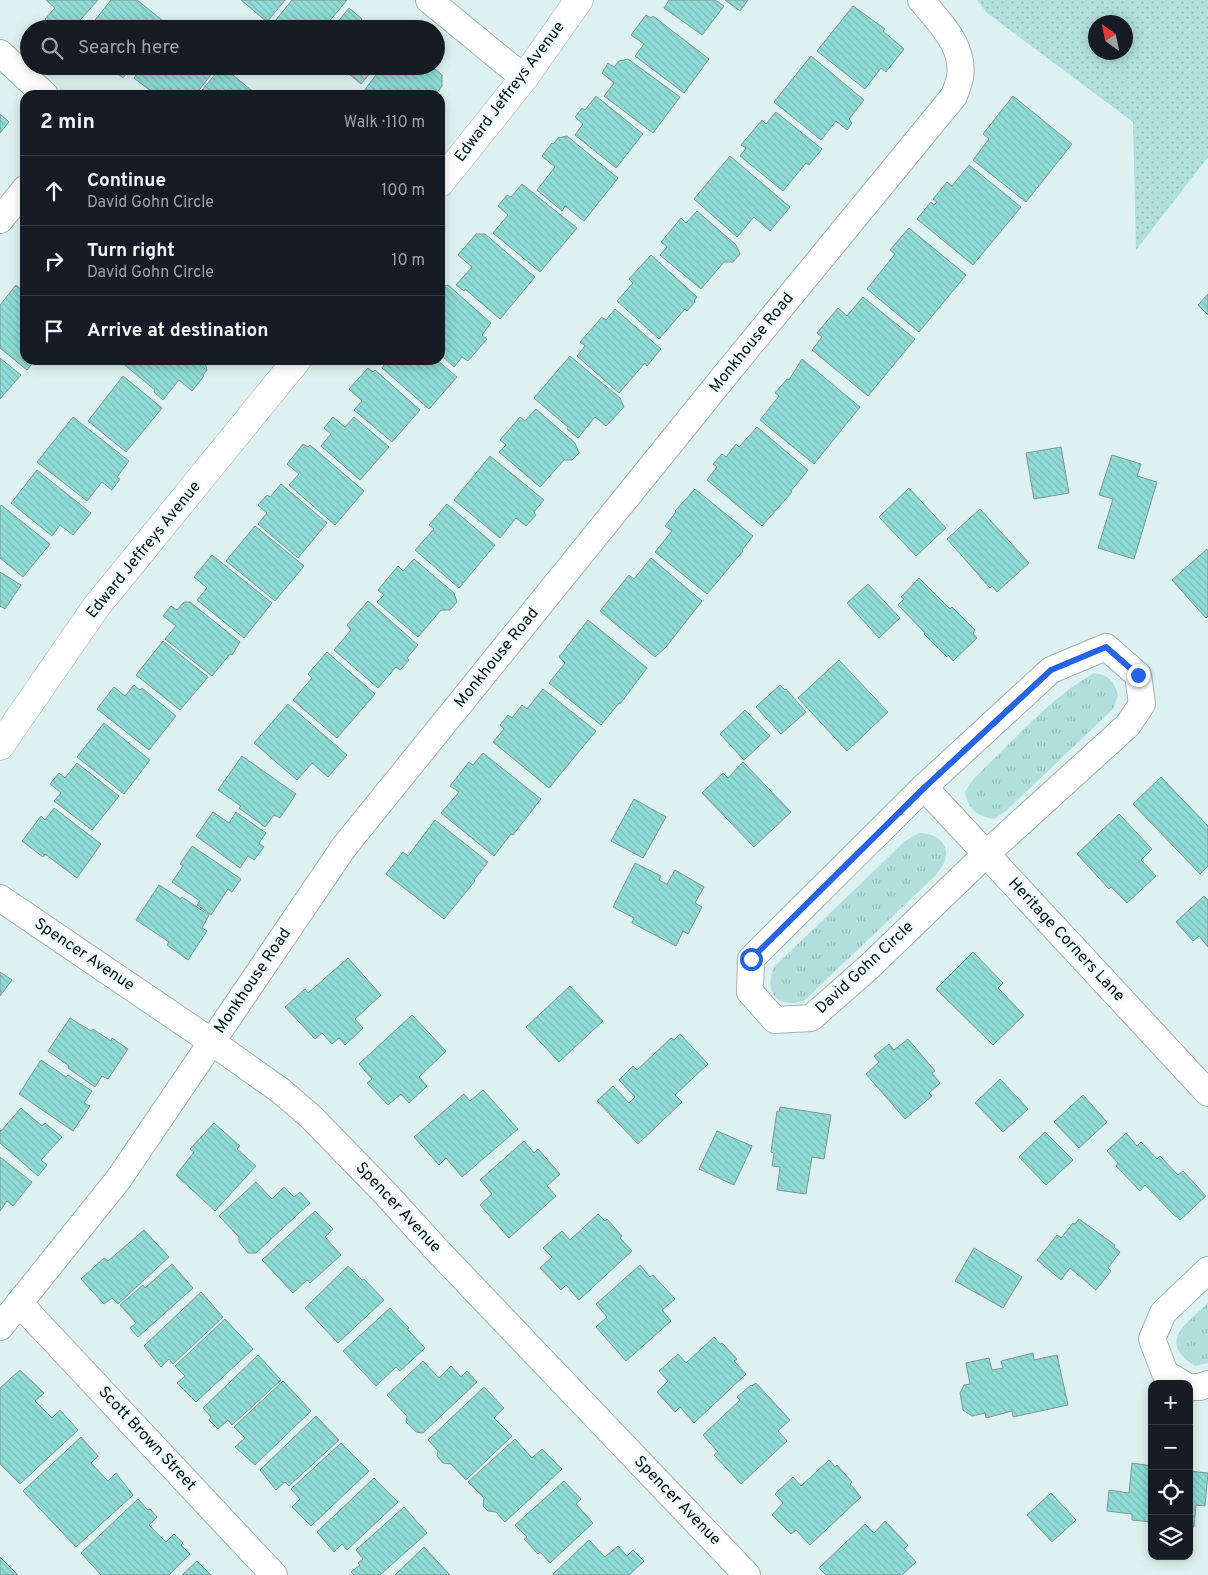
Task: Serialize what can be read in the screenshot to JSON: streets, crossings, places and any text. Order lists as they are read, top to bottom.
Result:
{
  "streets": {
    "street": [
      "Edward Jeffreys Avenue",
      "Monkhouse Road",
      "Heritage Corners Lane",
      "Spencer Avenue",
      "David Gohn Circle",
      "Scott Brown Street"
    ]
  },
  "crossings": [
    ["Monkhouse Road", "Spencer Avenue"],
    ["Monkhouse Road", "Scott Brown Street"],
    ["Heritage Corners Lane", "David Gohn Circle"]
  ],
  "north": "top left",
  "page": {
    "search": "Search here",
    "heading": ["2 min", "Walk · 110 m"],
    "list": [
      ["Continue", "David Gohn Circle", "100 m"],
      ["Turn right", "David Gohn Circle", "10 m"],
      "Arrive at destination"
    ],
    "map_buttons": ["+", "−"]
  }
}
